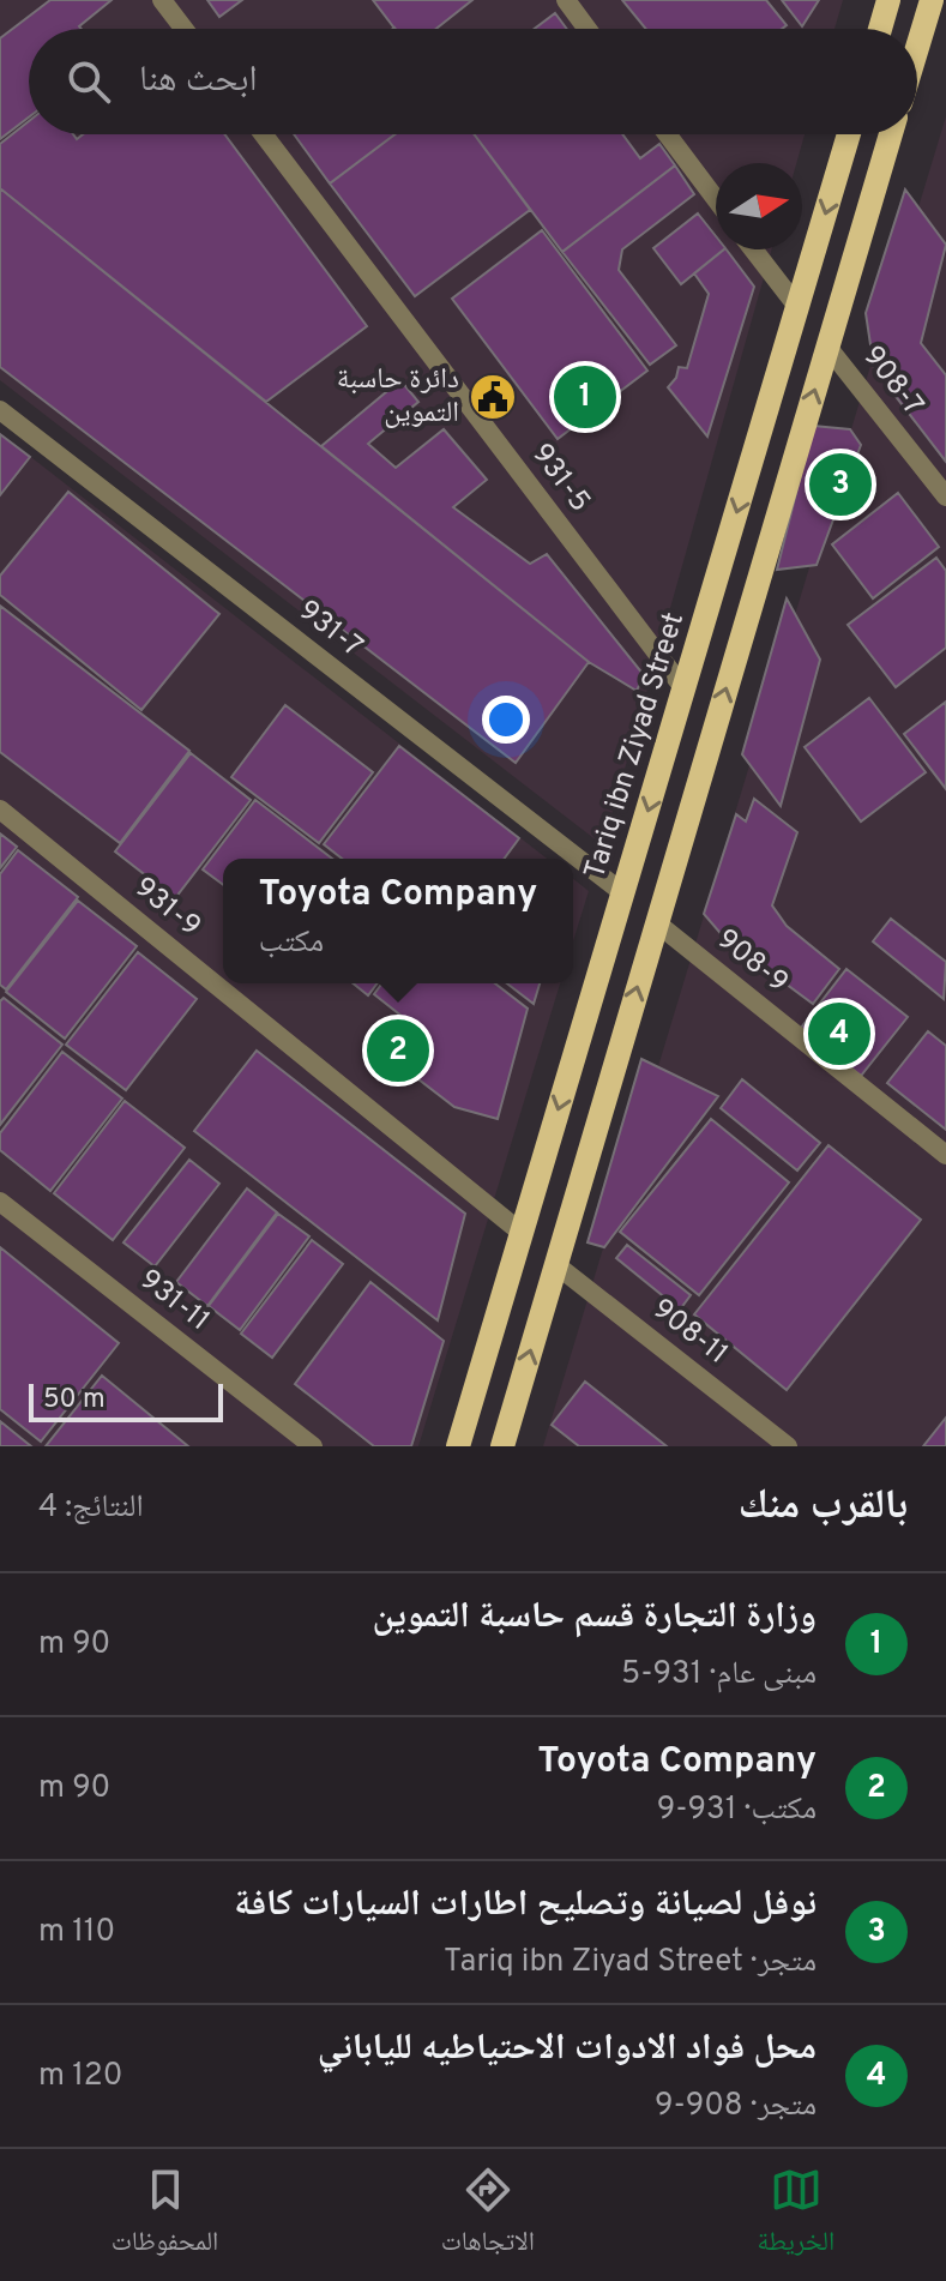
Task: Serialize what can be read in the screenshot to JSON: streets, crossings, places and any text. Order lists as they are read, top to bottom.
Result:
{
  "streets": {
    "main road": ["Tariq ibn Ziyad Street"],
    "street": [
      "908-7",
      "931-5",
      "931-7",
      "931-9",
      "908-9",
      "931-11",
      "908-11"
    ]
  },
  "crossings": [
    ["931-5", "Tariq ibn Ziyad Street"],
    ["931-7", "Tariq ibn Ziyad Street"],
    ["Tariq ibn Ziyad Street", "931-9"]
  ],
  "places": {
    "public building": ["دائرة حاسبة التموين"]
  },
  "scale_bar": "50 m",
  "north": "right",
  "page": {
    "search": "ابحث هنا",
    "pins": [
      "1",
      "3",
      "4",
      "2"
    ],
    "popup": ["Toyota Company", "مكتب"],
    "scale": "50 m",
    "heading": ["بالقرب منك", "النتائج: 4"],
    "list": [
      {
        "mark": "1",
        "name": "وزارة التجارة قسم حاسبة التموين",
        "note": "مبنى عام · 931-5",
        "value": "90 m"
      },
      {
        "mark": "2",
        "name": "Toyota Company",
        "note": "مكتب · 931-9",
        "value": "90 m"
      },
      {
        "mark": "3",
        "name": "نوفل لصيانة وتصليح اطارات السيارات كافة",
        "note": "متجر · Tariq ibn Ziyad Street",
        "value": "110 m"
      },
      {
        "mark": "4",
        "name": "محل فواد الادوات الاحتياطيه للياباني",
        "note": "متجر · 908-9",
        "value": "120 m"
      }
    ],
    "nav": ["الخريطة", "الاتجاهات", "المحفوظات"]
  }
}
